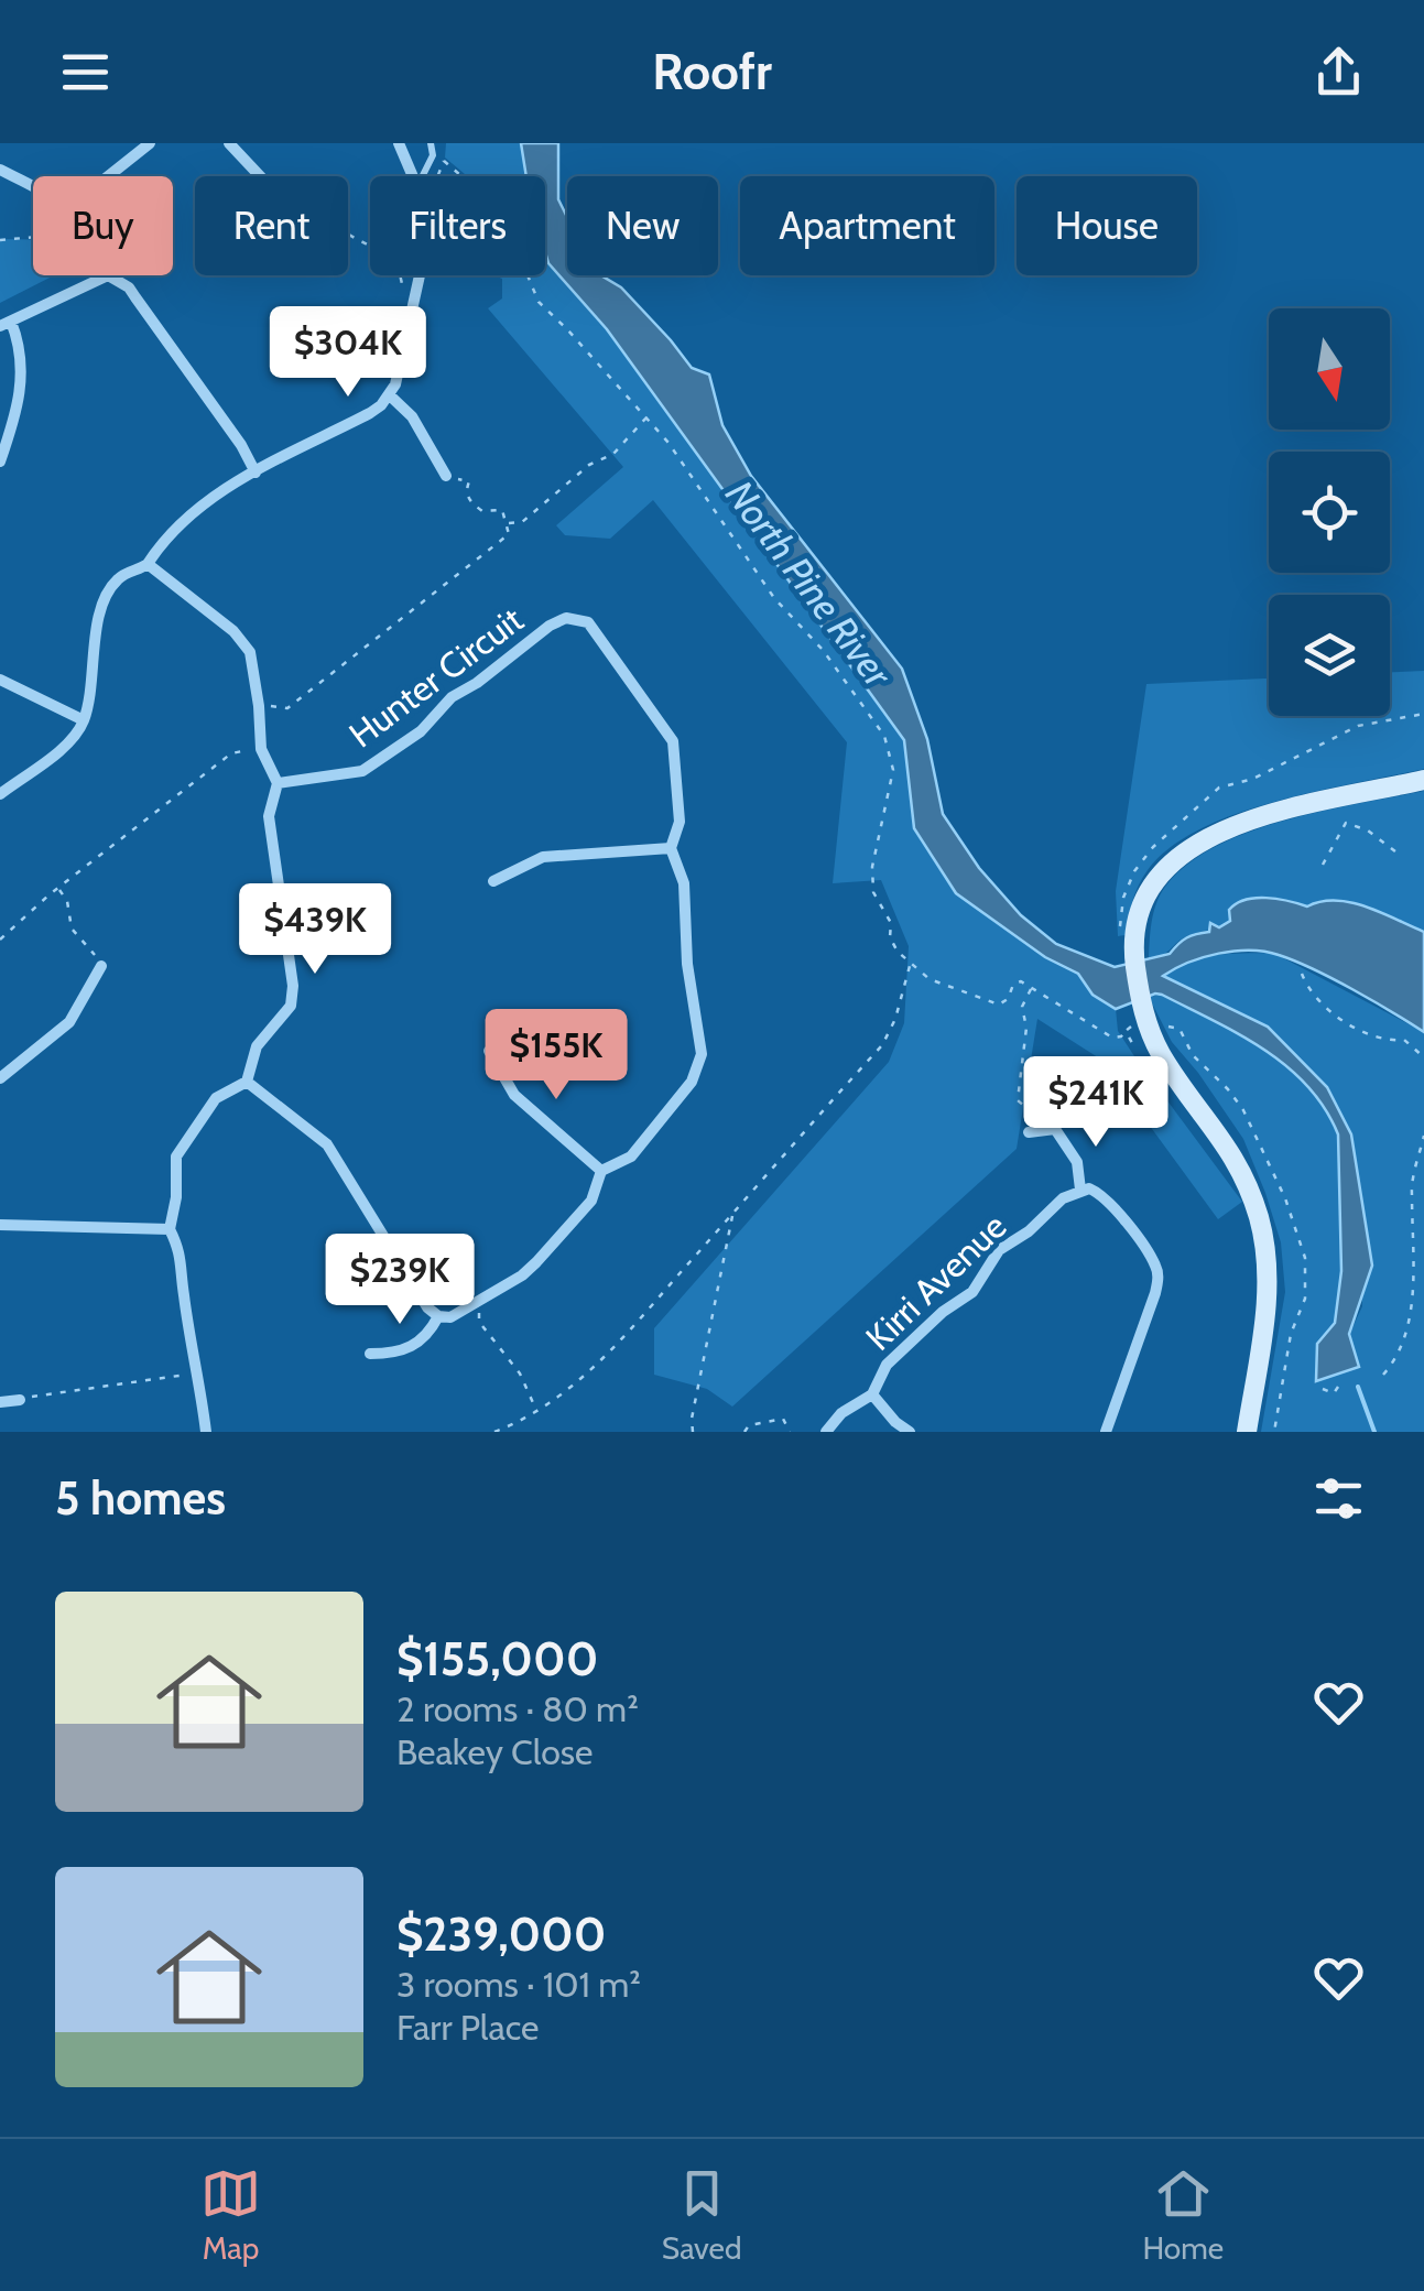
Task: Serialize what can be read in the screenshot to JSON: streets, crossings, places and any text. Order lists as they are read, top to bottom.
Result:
{
  "streets": {
    "street": ["Hunter Circuit", "Kirri Avenue"]
  },
  "water": ["North Pine River"],
  "north": "bottom",
  "page": {
    "header": "Roofr",
    "chip": [
      "Buy",
      "Rent",
      "Filters",
      "New",
      "Apartment",
      "House"
    ],
    "price": [
      "$304K",
      "$439K",
      "$155K",
      "$241K",
      "$239K"
    ],
    "heading": "5 homes",
    "list": [
      {
        "name": "$155,000",
        "note": "2 rooms · 80 m² · Beakey Close"
      },
      {
        "name": "$239,000",
        "note": "3 rooms · 101 m² · Farr Place"
      }
    ],
    "tabs": ["Map", "Saved", "Home"]
  }
}
